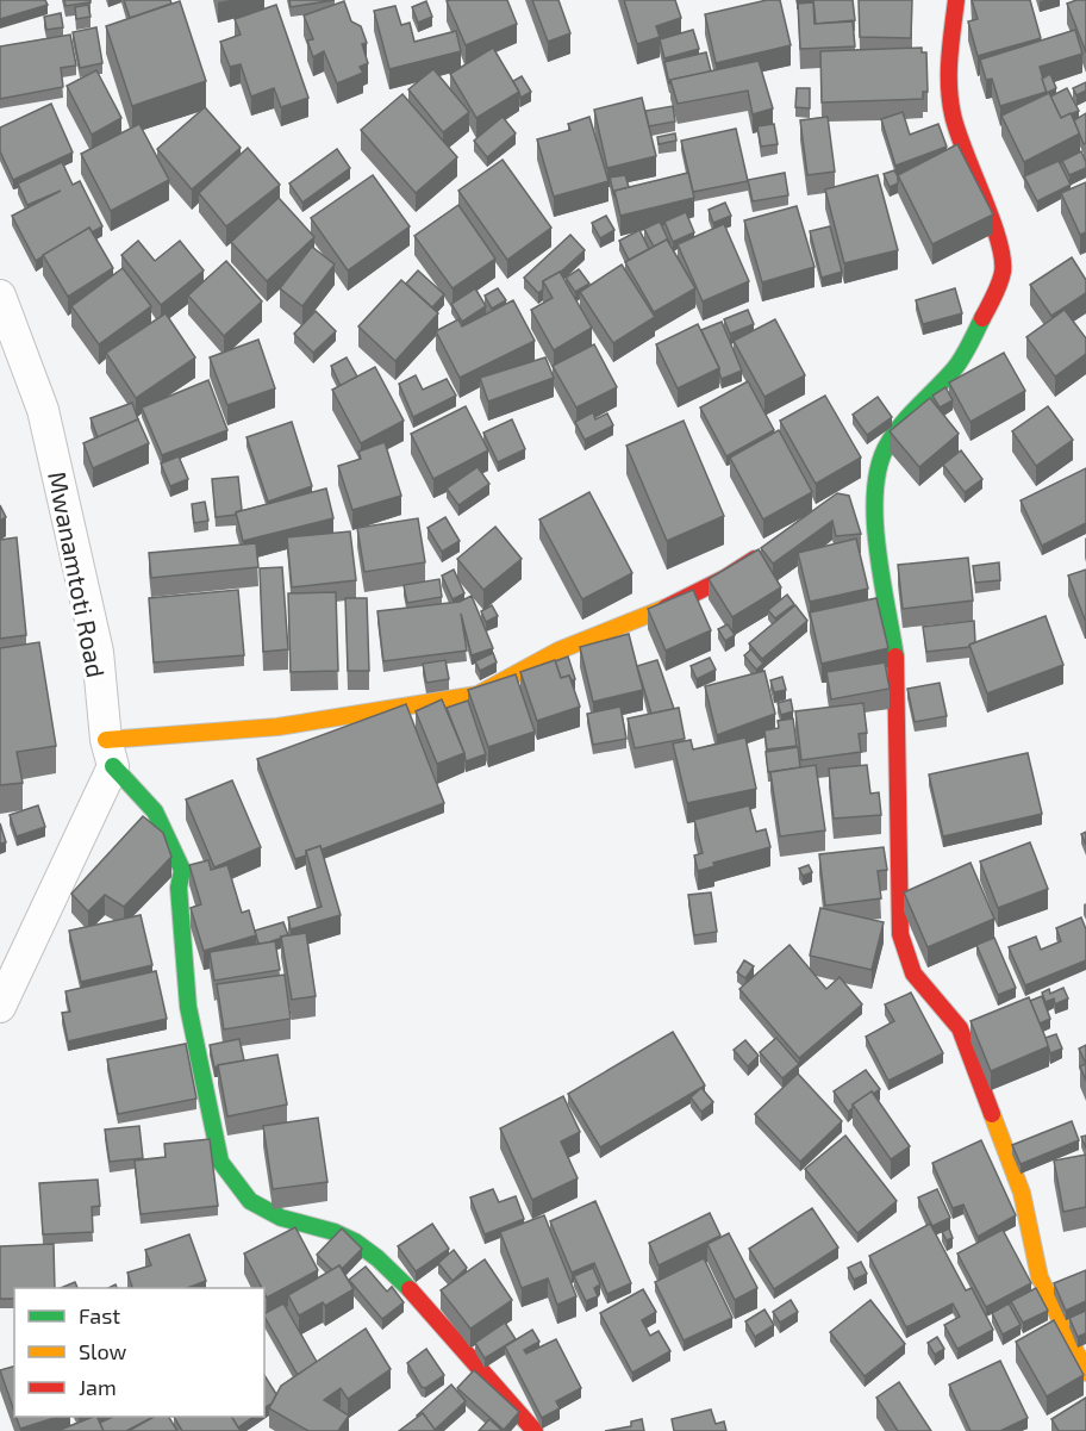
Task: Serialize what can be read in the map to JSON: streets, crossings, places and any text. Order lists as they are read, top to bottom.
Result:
{
  "streets": {
    "street": ["Mwanamtoti Road"]
  },
  "legend": ["Fast", "Slow", "Jam"]
}
